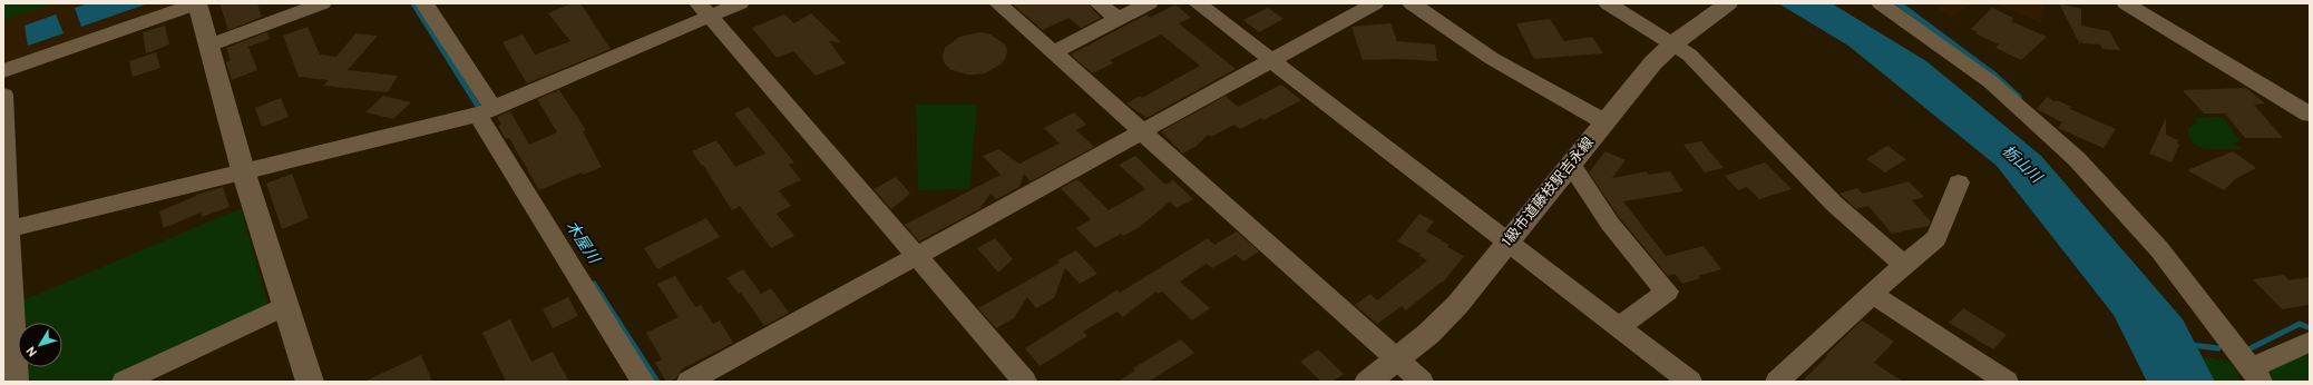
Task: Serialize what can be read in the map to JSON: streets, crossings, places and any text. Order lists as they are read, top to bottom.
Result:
{
  "streets": {
    "street": ["1級市道藤枝駅吉永線"]
  },
  "water": ["栃山川", "木屋川"],
  "north": "bottom left"
}
